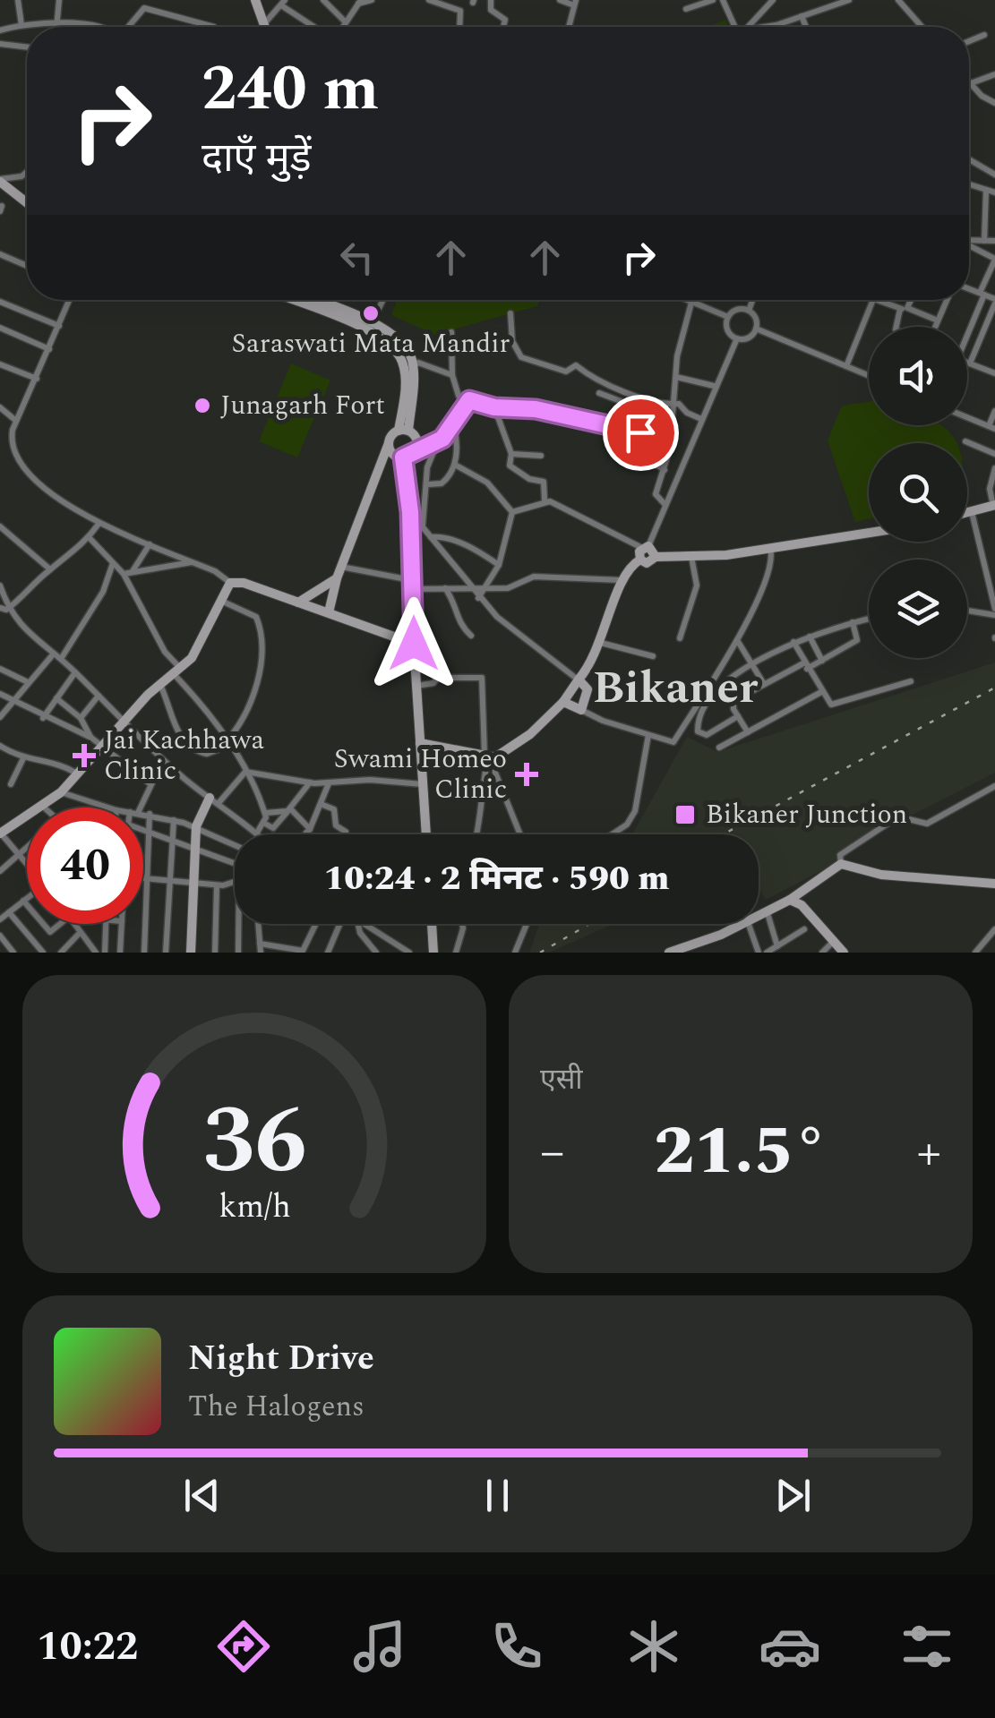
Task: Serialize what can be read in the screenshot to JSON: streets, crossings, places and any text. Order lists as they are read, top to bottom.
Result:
{
  "districts": ["Bikaner"],
  "places": {
    "other": ["Saraswati Mata Mandir", "Junagarh Fort"],
    "health": ["Jai Kachhawa Clinic", "Swami Homeo Clinic"],
    "transit": ["Bikaner Junction"]
  },
  "page": {
    "turn": ["240 m", "दाएँ मुड़ें"],
    "limit": "40",
    "trip": "10:24 · 2 मिनट · 590 m",
    "tile": "एसी",
    "heat": ["−", "21.5°", "+"],
    "song": ["Night Drive", "The Halogens"],
    "tabs": "10:22",
    "gauge": ["36", "km/h"]
  }
}
